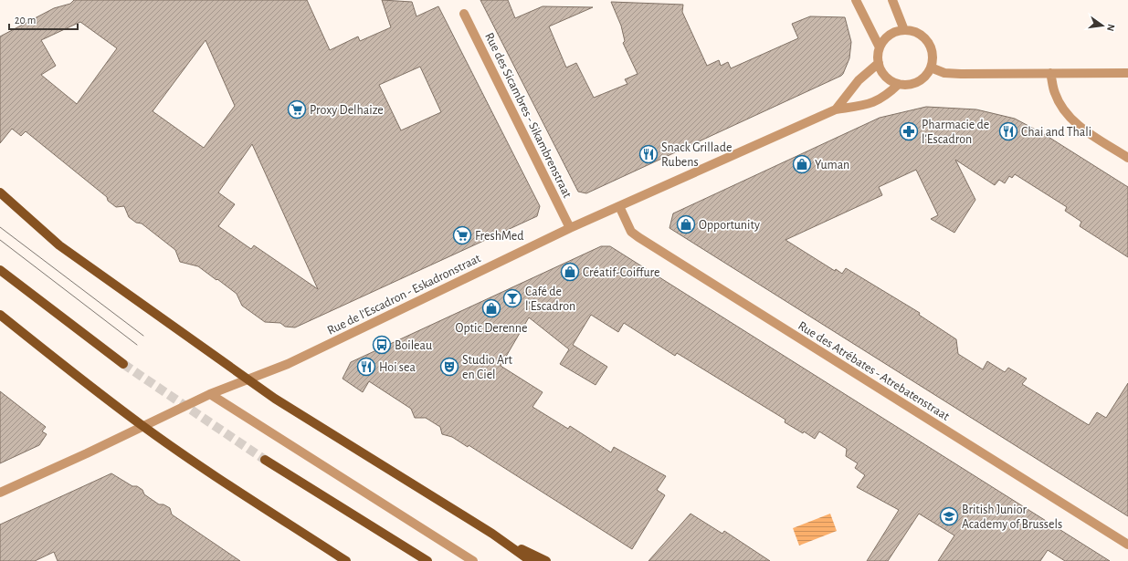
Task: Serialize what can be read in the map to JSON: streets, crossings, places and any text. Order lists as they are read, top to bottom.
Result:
{
  "streets": {
    "street": ["Rue des Sicambres - Sikambrenstraat", "Rue de l'Escadron - Eskadronstraat", "Rue des Atrébates - Atrebatenstraat"]
  },
  "crossings": [
    ["Rue des Sicambres - Sikambrenstraat", "Rue de l'Escadron - Eskadronstraat"],
    ["Rue de l'Escadron - Eskadronstraat", "Rue des Atrébates - Atrebatenstraat"]
  ],
  "places": {
    "supermarket": ["Proxy Delhaize", "FreshMed"],
    "pharmacy": ["Pharmacie de l'Escadron"],
    "restaurant": ["Chai and Thali", "Snack Grillade Rubens", "Hoi sea"],
    "shop": [
      "Yuman",
      "Opportunity",
      "Créatif-Coiffure",
      "Optic Derenne"
    ],
    "bar": ["Café de l'Escadron"],
    "bus stop": ["Boileau"],
    "theatre": ["Studio Art en Ciel"],
    "school or university": ["British Junior Academy of Brussels"]
  },
  "scale_bar": "20 m",
  "north": "right"
}
